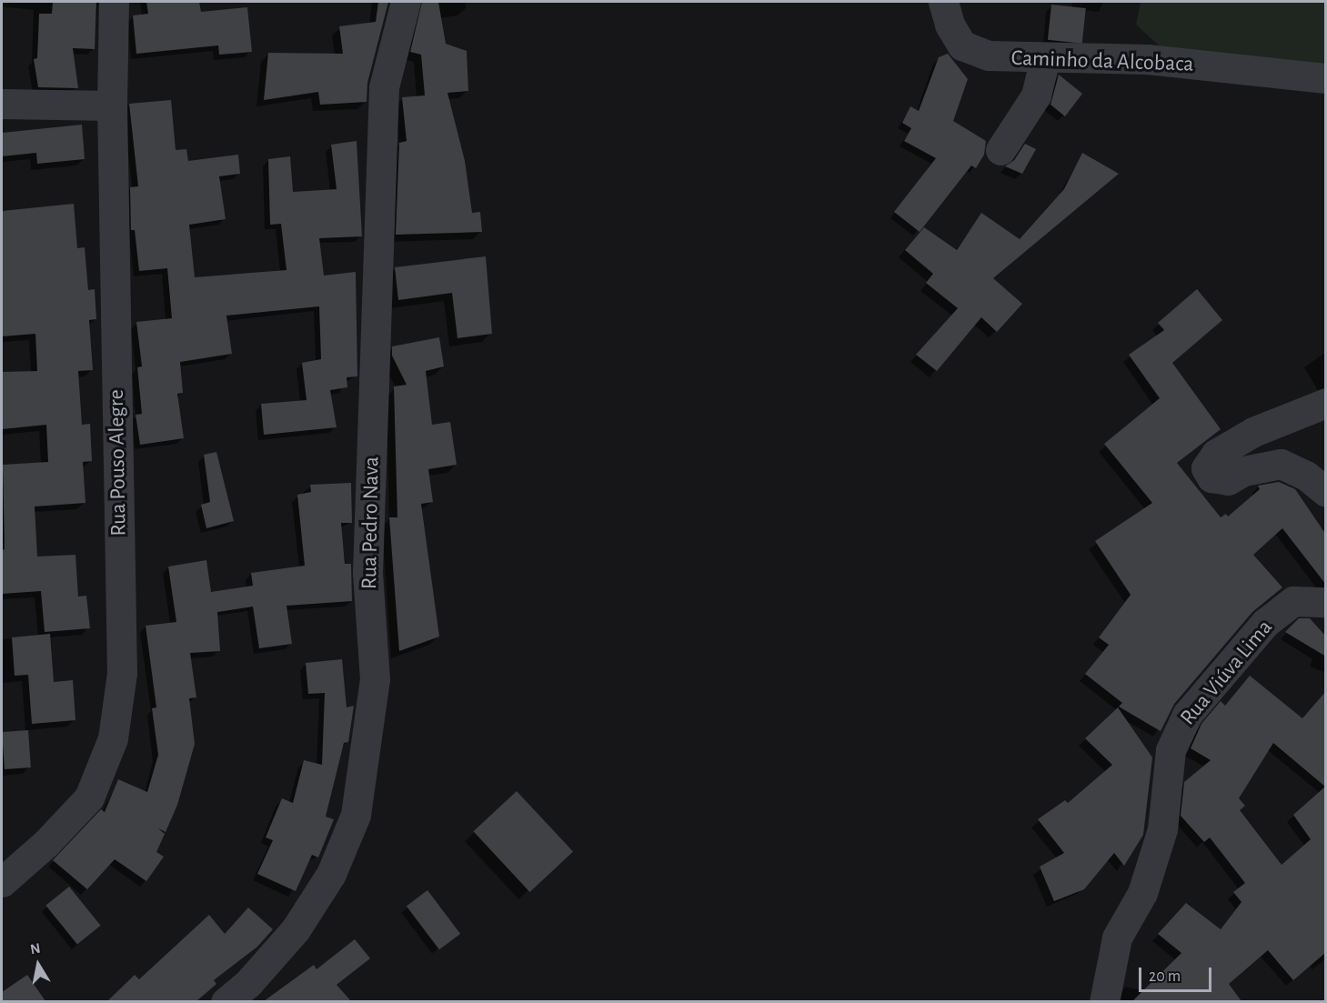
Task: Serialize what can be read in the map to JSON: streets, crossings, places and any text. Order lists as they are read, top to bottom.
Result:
{
  "streets": {
    "street": [
      "Caminho da Alcobaca",
      "Rua Pouso Alegre",
      "Rua Pedro Nava",
      "Rua Viúva Lima"
    ]
  },
  "scale_bar": "20 m",
  "north": "top"
}
